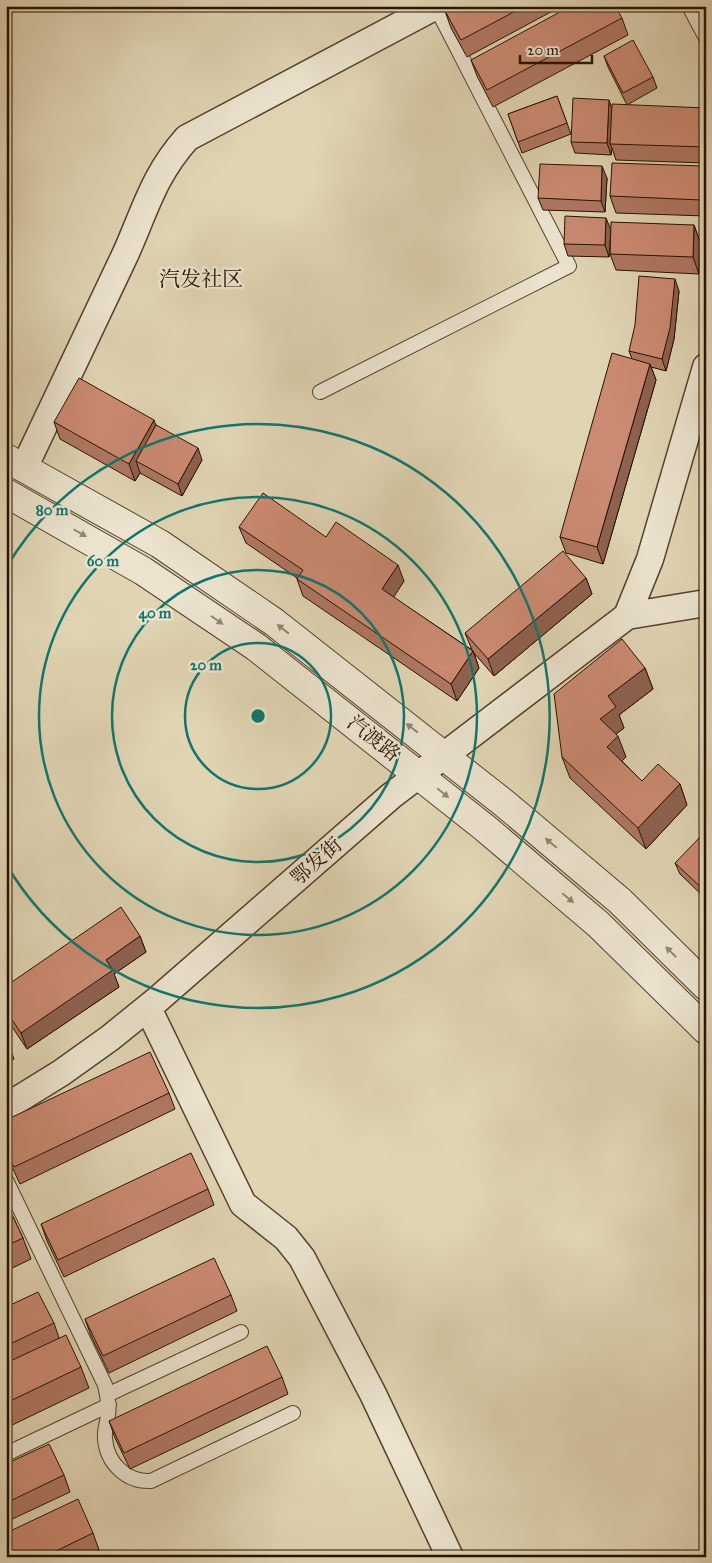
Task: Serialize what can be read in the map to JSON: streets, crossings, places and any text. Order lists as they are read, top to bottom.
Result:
{
  "streets": {
    "street": ["汽渡路", "鄂发街"]
  },
  "crossings": [
    ["汽渡路", "鄂发街"]
  ],
  "districts": ["汽发社区"],
  "scale_bar": "20 m",
  "rings": [
    "80 m",
    "60 m",
    "40 m",
    "20 m"
  ]
}
